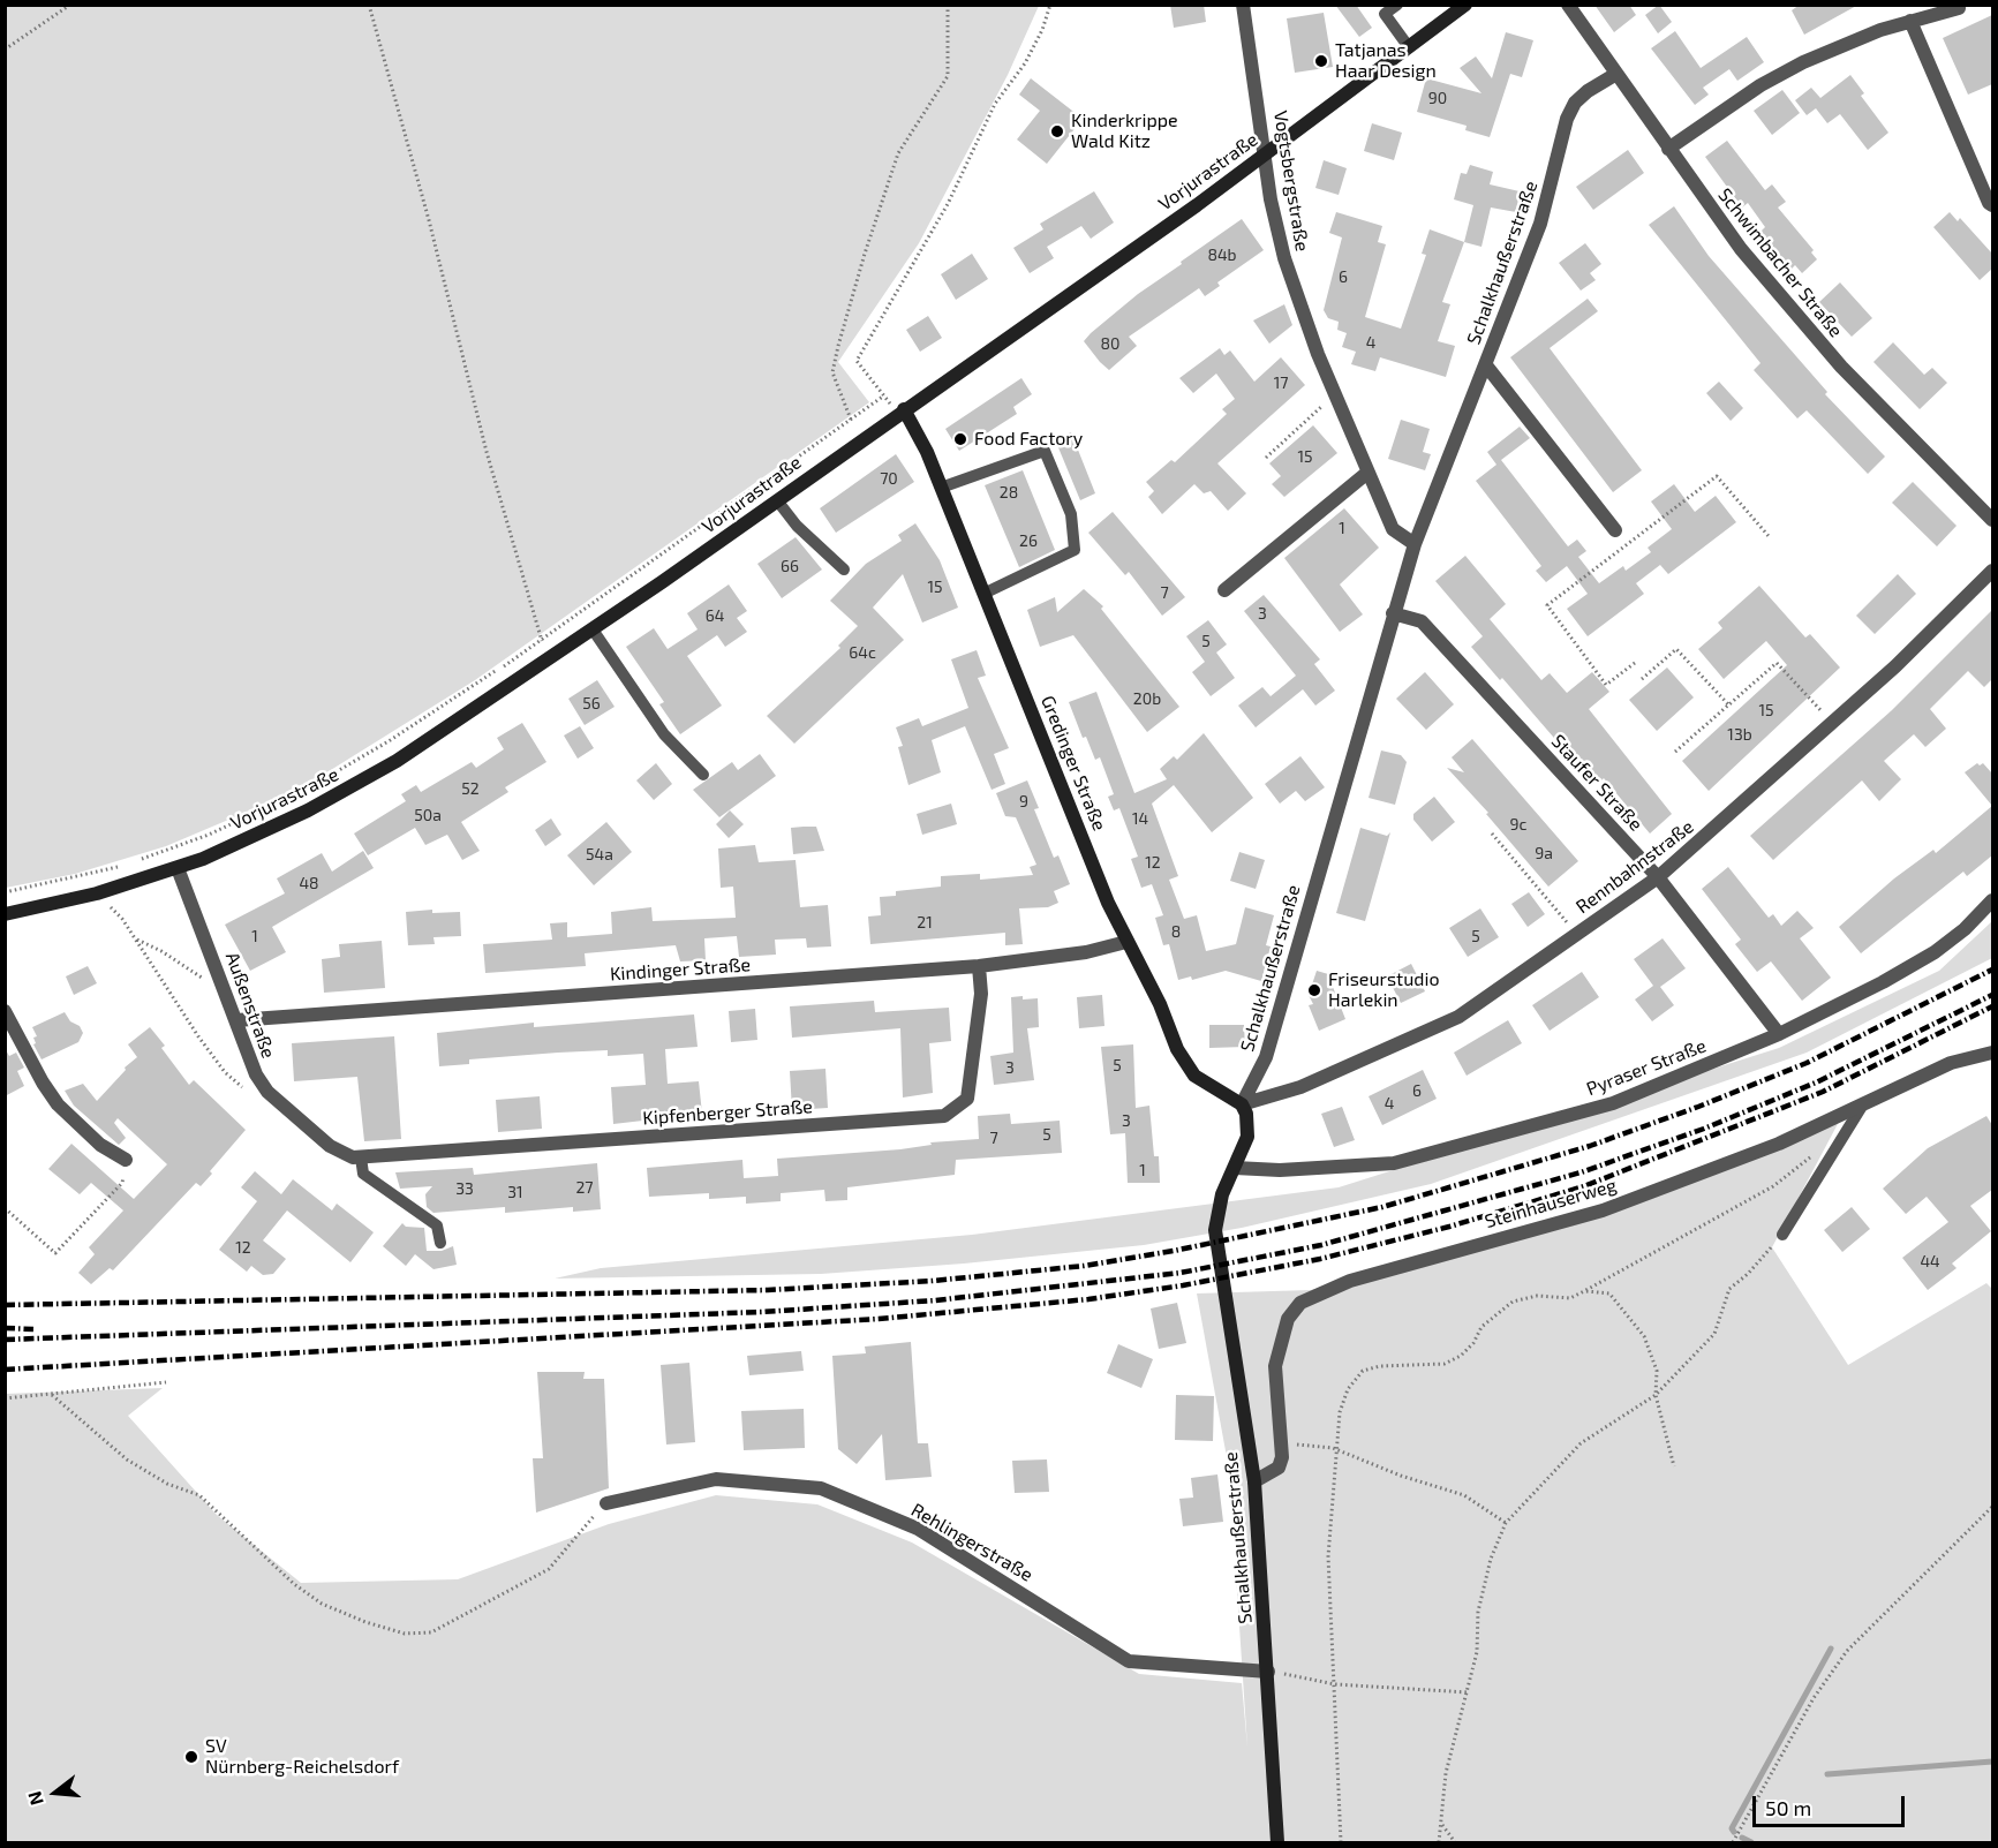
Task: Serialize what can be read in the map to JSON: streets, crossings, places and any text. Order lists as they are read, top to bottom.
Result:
{
  "streets": {
    "main road": ["Vorjurastraße", "Schalkhaußerstraße", "Gredinger Straße"],
    "street": [
      "Vogtsbergstraße",
      "Schwimbacher Straße",
      "Staufer Straße",
      "Rennbahnstraße",
      "Kindinger Straße",
      "Außenstraße",
      "Pyraser Straße",
      "Kipfenberger Straße",
      "Steinhauserweg",
      "Rehlingerstraße"
    ]
  },
  "crossings": [
    ["Vorjurastraße", "Vogtsbergstraße"],
    ["Vorjurastraße", "Gredinger Straße"],
    ["Vorjurastraße", "Außenstraße"],
    ["Vogtsbergstraße", "Schalkhaußerstraße"],
    ["Schalkhaußerstraße", "Schwimbacher Straße"],
    ["Schalkhaußerstraße", "Gredinger Straße"],
    ["Schalkhaußerstraße", "Staufer Straße"],
    ["Schalkhaußerstraße", "Rennbahnstraße"],
    ["Schalkhaußerstraße", "Pyraser Straße"],
    ["Schalkhaußerstraße", "Rehlingerstraße"],
    ["Gredinger Straße", "Rennbahnstraße"],
    ["Gredinger Straße", "Kindinger Straße"],
    ["Staufer Straße", "Rennbahnstraße"],
    ["Staufer Straße", "Pyraser Straße"],
    ["Kindinger Straße", "Außenstraße"],
    ["Kindinger Straße", "Kipfenberger Straße"],
    ["Außenstraße", "Kipfenberger Straße"]
  ],
  "places": [
    "Tatjanas Haar Design",
    "Kinderkrippe Wald Kitz",
    "Food Factory",
    "Friseurstudio Harlekin",
    "SV Nürnberg-Reichelsdorf"
  ],
  "house_numbers": [
    "90",
    "84b",
    "6",
    "4",
    "80",
    "17",
    "15",
    "70",
    "28",
    "1",
    "26",
    "66",
    "15",
    "7",
    "3",
    "64",
    "5",
    "64c",
    "20b",
    "56",
    "15",
    "13b",
    "52",
    "9",
    "50a",
    "14",
    "9c",
    "9a",
    "54a",
    "12",
    "48",
    "21",
    "8",
    "1",
    "5",
    "5",
    "3",
    "6",
    "4",
    "3",
    "5",
    "7",
    "1",
    "27",
    "33",
    "31",
    "12",
    "44"
  ],
  "scale_bar": "50 m",
  "north": "left"
}
